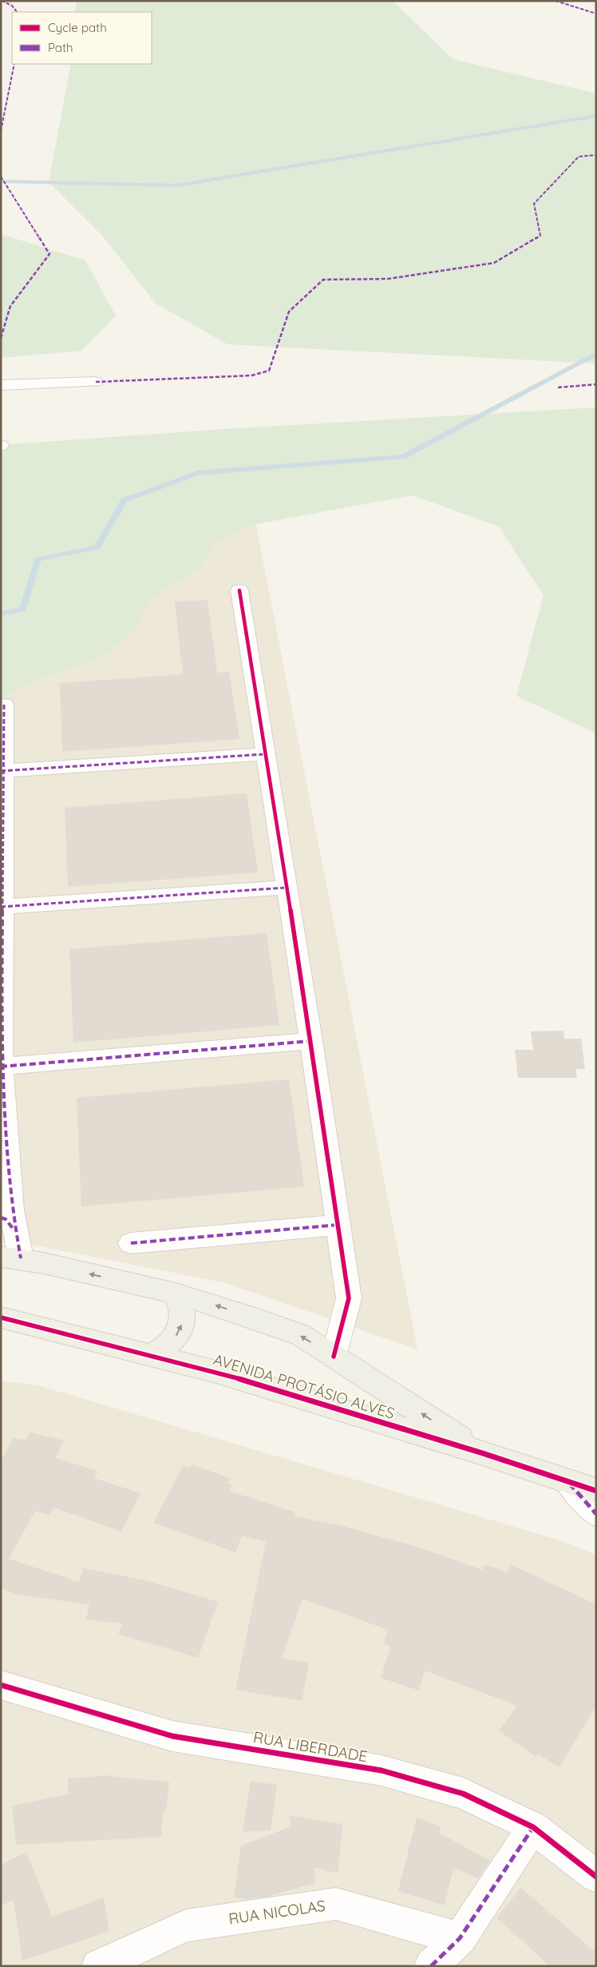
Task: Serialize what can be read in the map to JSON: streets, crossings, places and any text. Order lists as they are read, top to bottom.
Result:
{
  "streets": {
    "main road": ["AVENIDA PROTÁSIO ALVES"],
    "street": ["RUA LIBERDADE", "RUA NICOLAS"]
  },
  "legend": ["Cycle path", "Path"]
}
